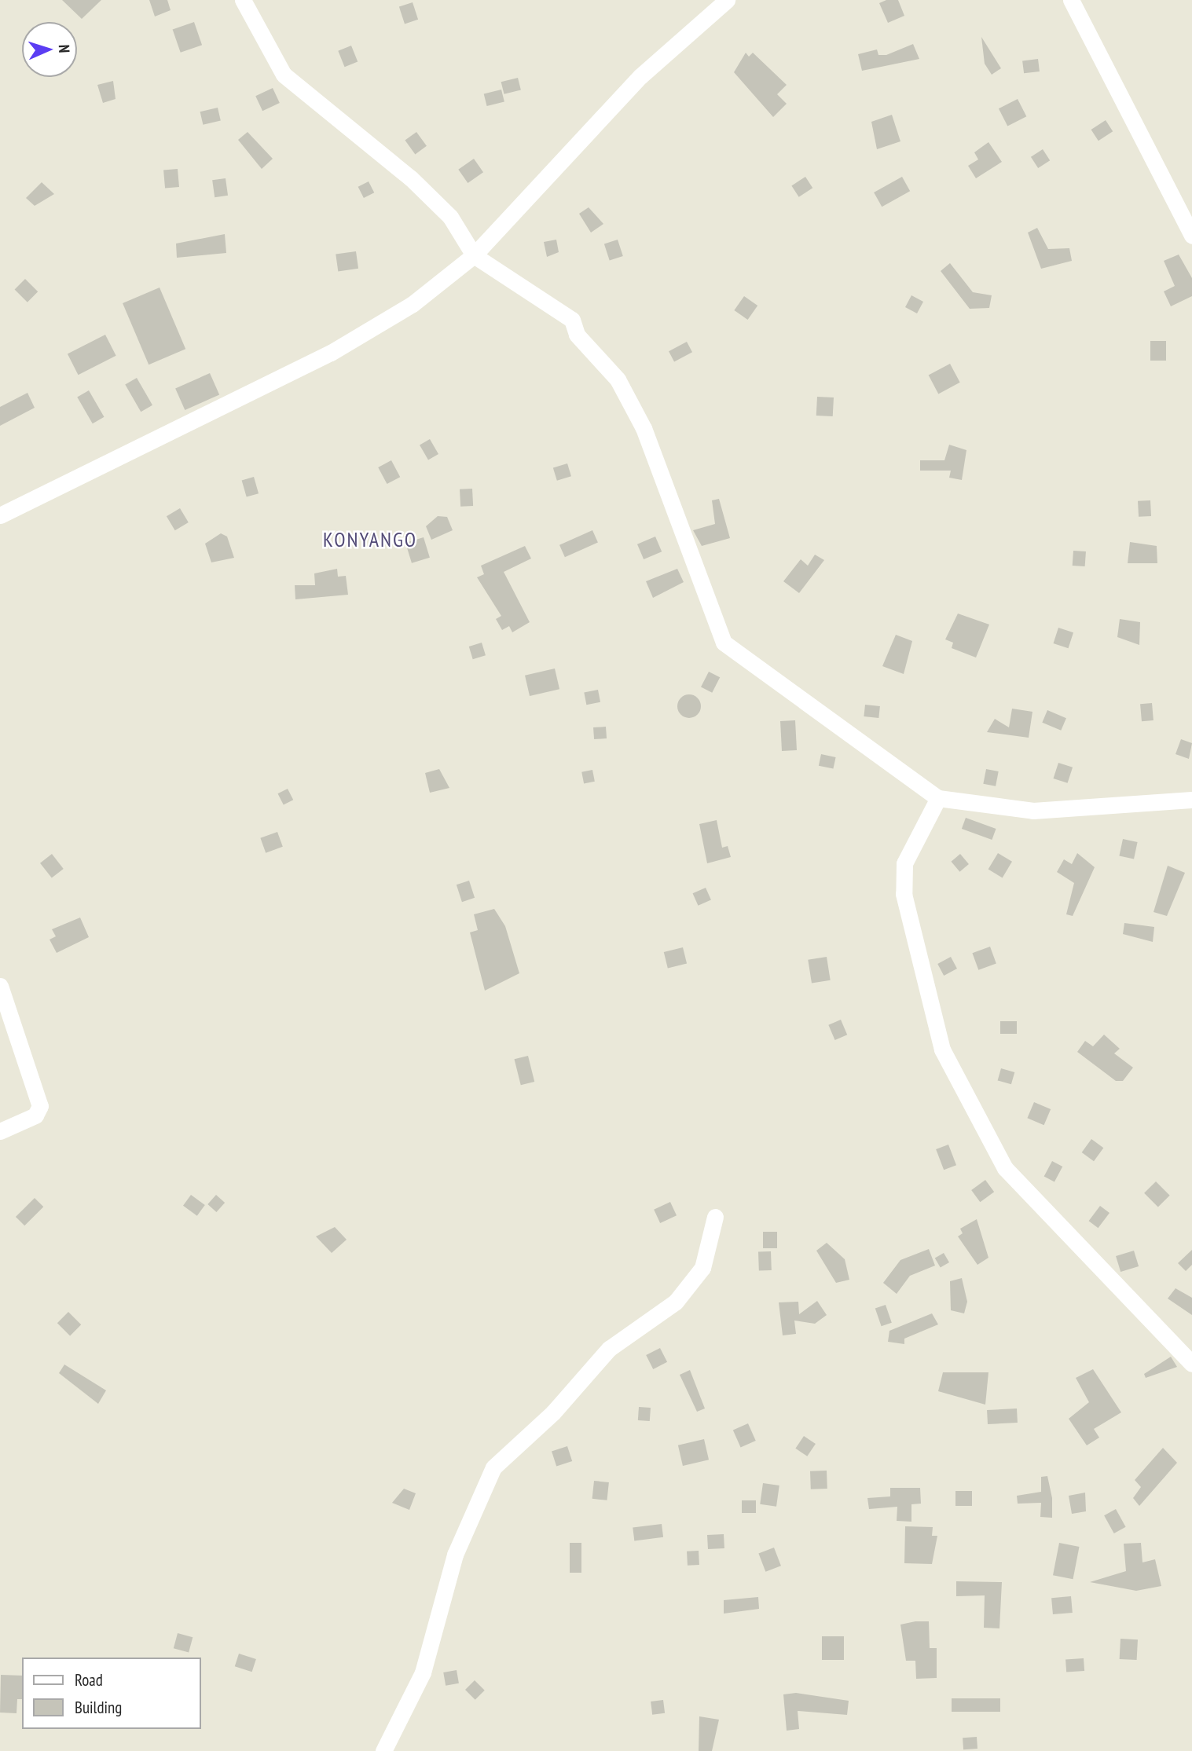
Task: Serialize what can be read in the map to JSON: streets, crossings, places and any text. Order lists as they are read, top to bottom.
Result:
{
  "districts": ["KONYANGO"],
  "legend": ["Road", "Building"],
  "north": "right"
}
